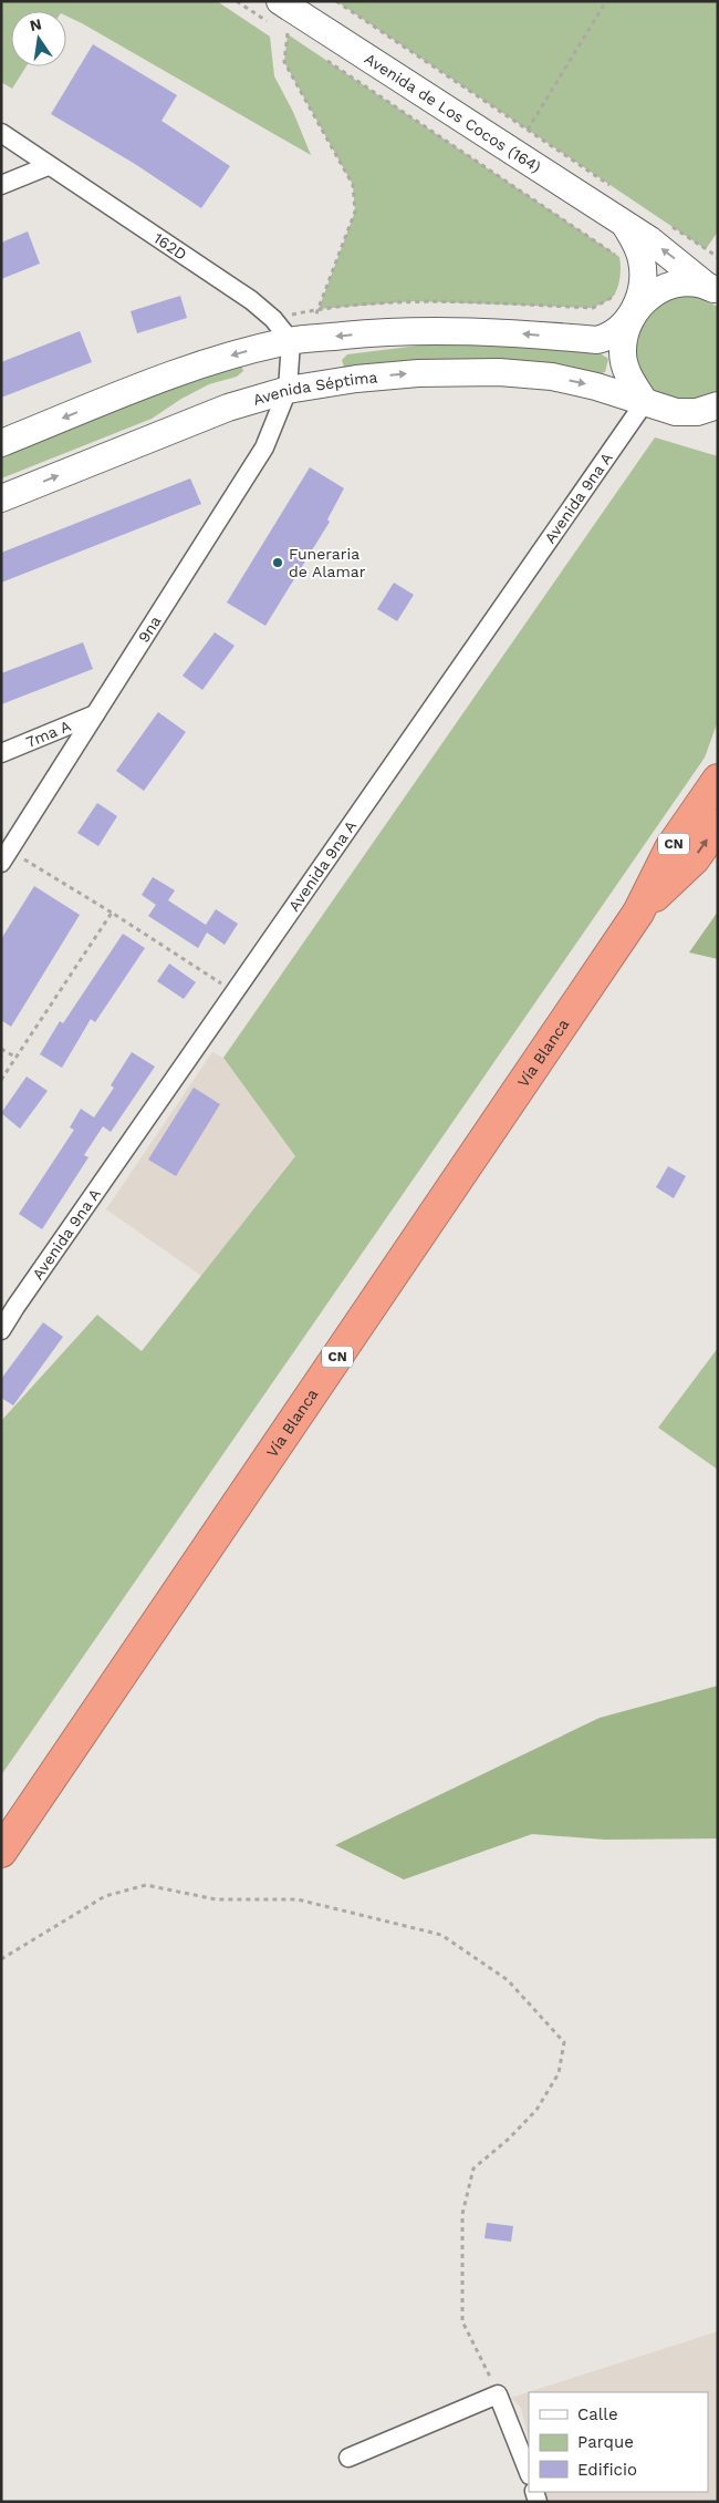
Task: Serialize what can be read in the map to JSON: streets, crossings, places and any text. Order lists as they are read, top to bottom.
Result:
{
  "streets": {
    "highway": ["CN", "Vía Blanca"],
    "main road": ["Avenida de Los Cocos (164)", "Avenida Séptima"],
    "street": [
      "162D",
      "Avenida 9na A",
      "9na",
      "7ma A"
    ]
  },
  "crossings": [
    ["Avenida de Los Cocos (164)", "Avenida Séptima"],
    ["Avenida de Los Cocos (164)", "Avenida 9na A"],
    ["Avenida Séptima", "Avenida 9na A"],
    ["Avenida Séptima", "9na"],
    ["9na", "7ma A"]
  ],
  "places": ["Funeraria de Alamar"],
  "legend": ["Calle", "Parque", "Edificio"],
  "north": "top"
}
